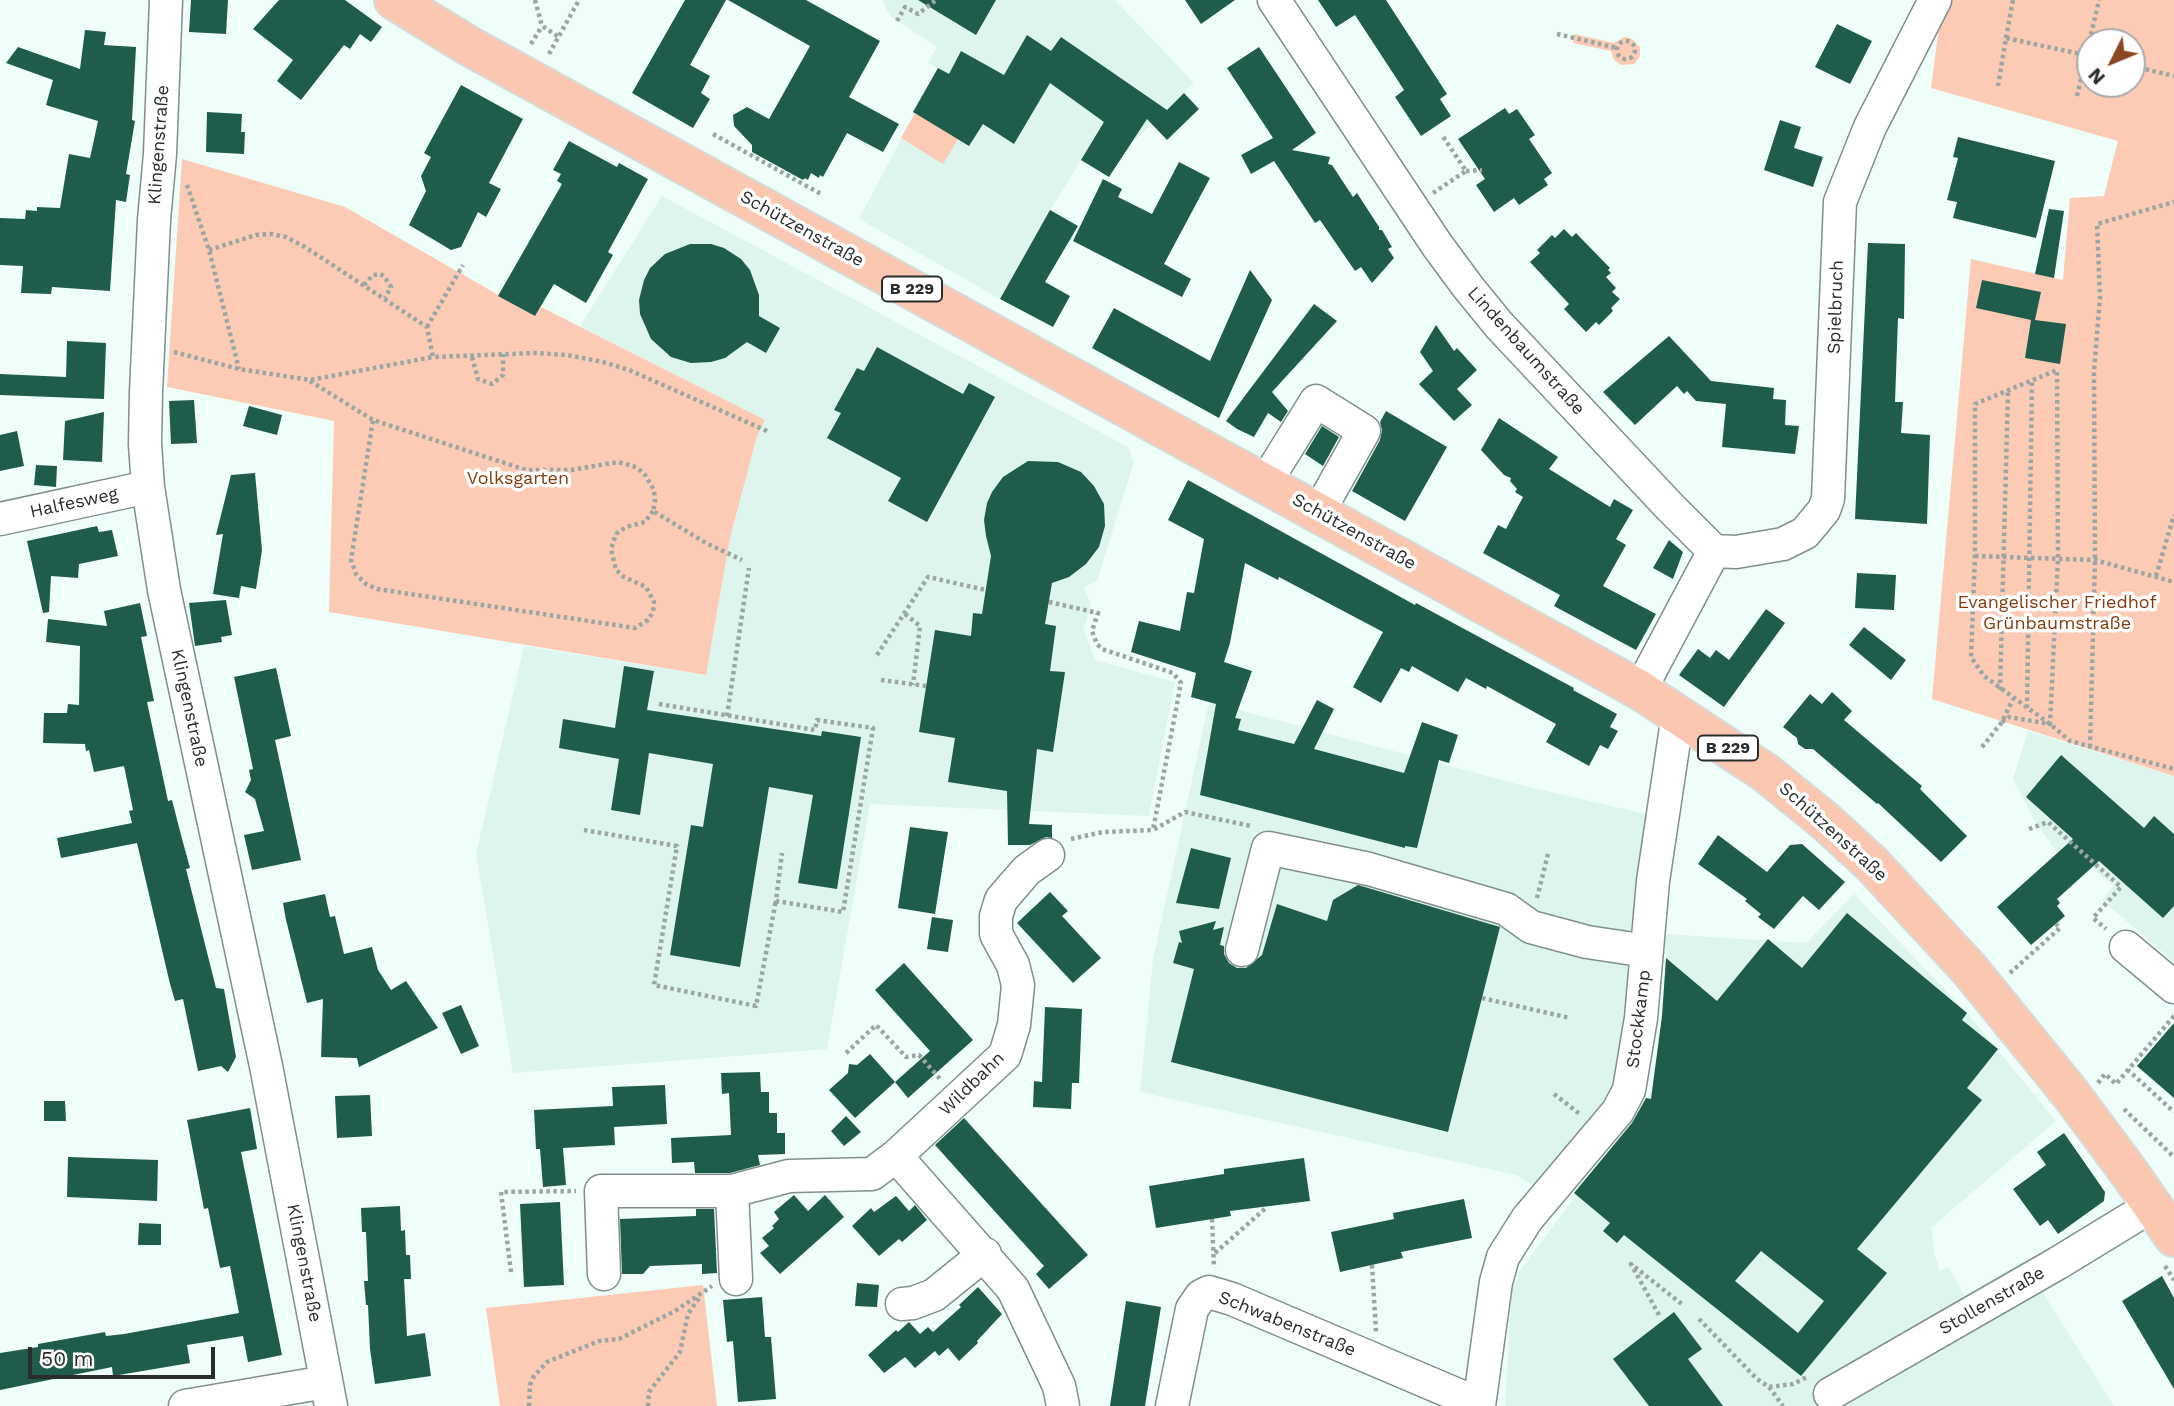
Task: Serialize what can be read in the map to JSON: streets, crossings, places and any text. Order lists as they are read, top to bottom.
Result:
{
  "streets": {
    "main road": ["Schützenstraße", "B 229"],
    "street": [
      "Klingenstraße",
      "Spielbruch",
      "Lindenbaumstraße",
      "Halfesweg",
      "Stockkamp",
      "Wildbahn",
      "Stollenstraße",
      "Schwabenstraße"
    ]
  },
  "crossings": [
    ["Klingenstraße", "Halfesweg"],
    ["Schützenstraße", "Stockkamp"],
    ["Schützenstraße", "Stollenstraße"],
    ["Spielbruch", "Lindenbaumstraße"],
    ["Stockkamp", "Schwabenstraße"]
  ],
  "parks": ["Volksgarten", "Evangelischer Friedhof Grünbaumstraße"],
  "scale_bar": "50 m",
  "north": "bottom left"
}
